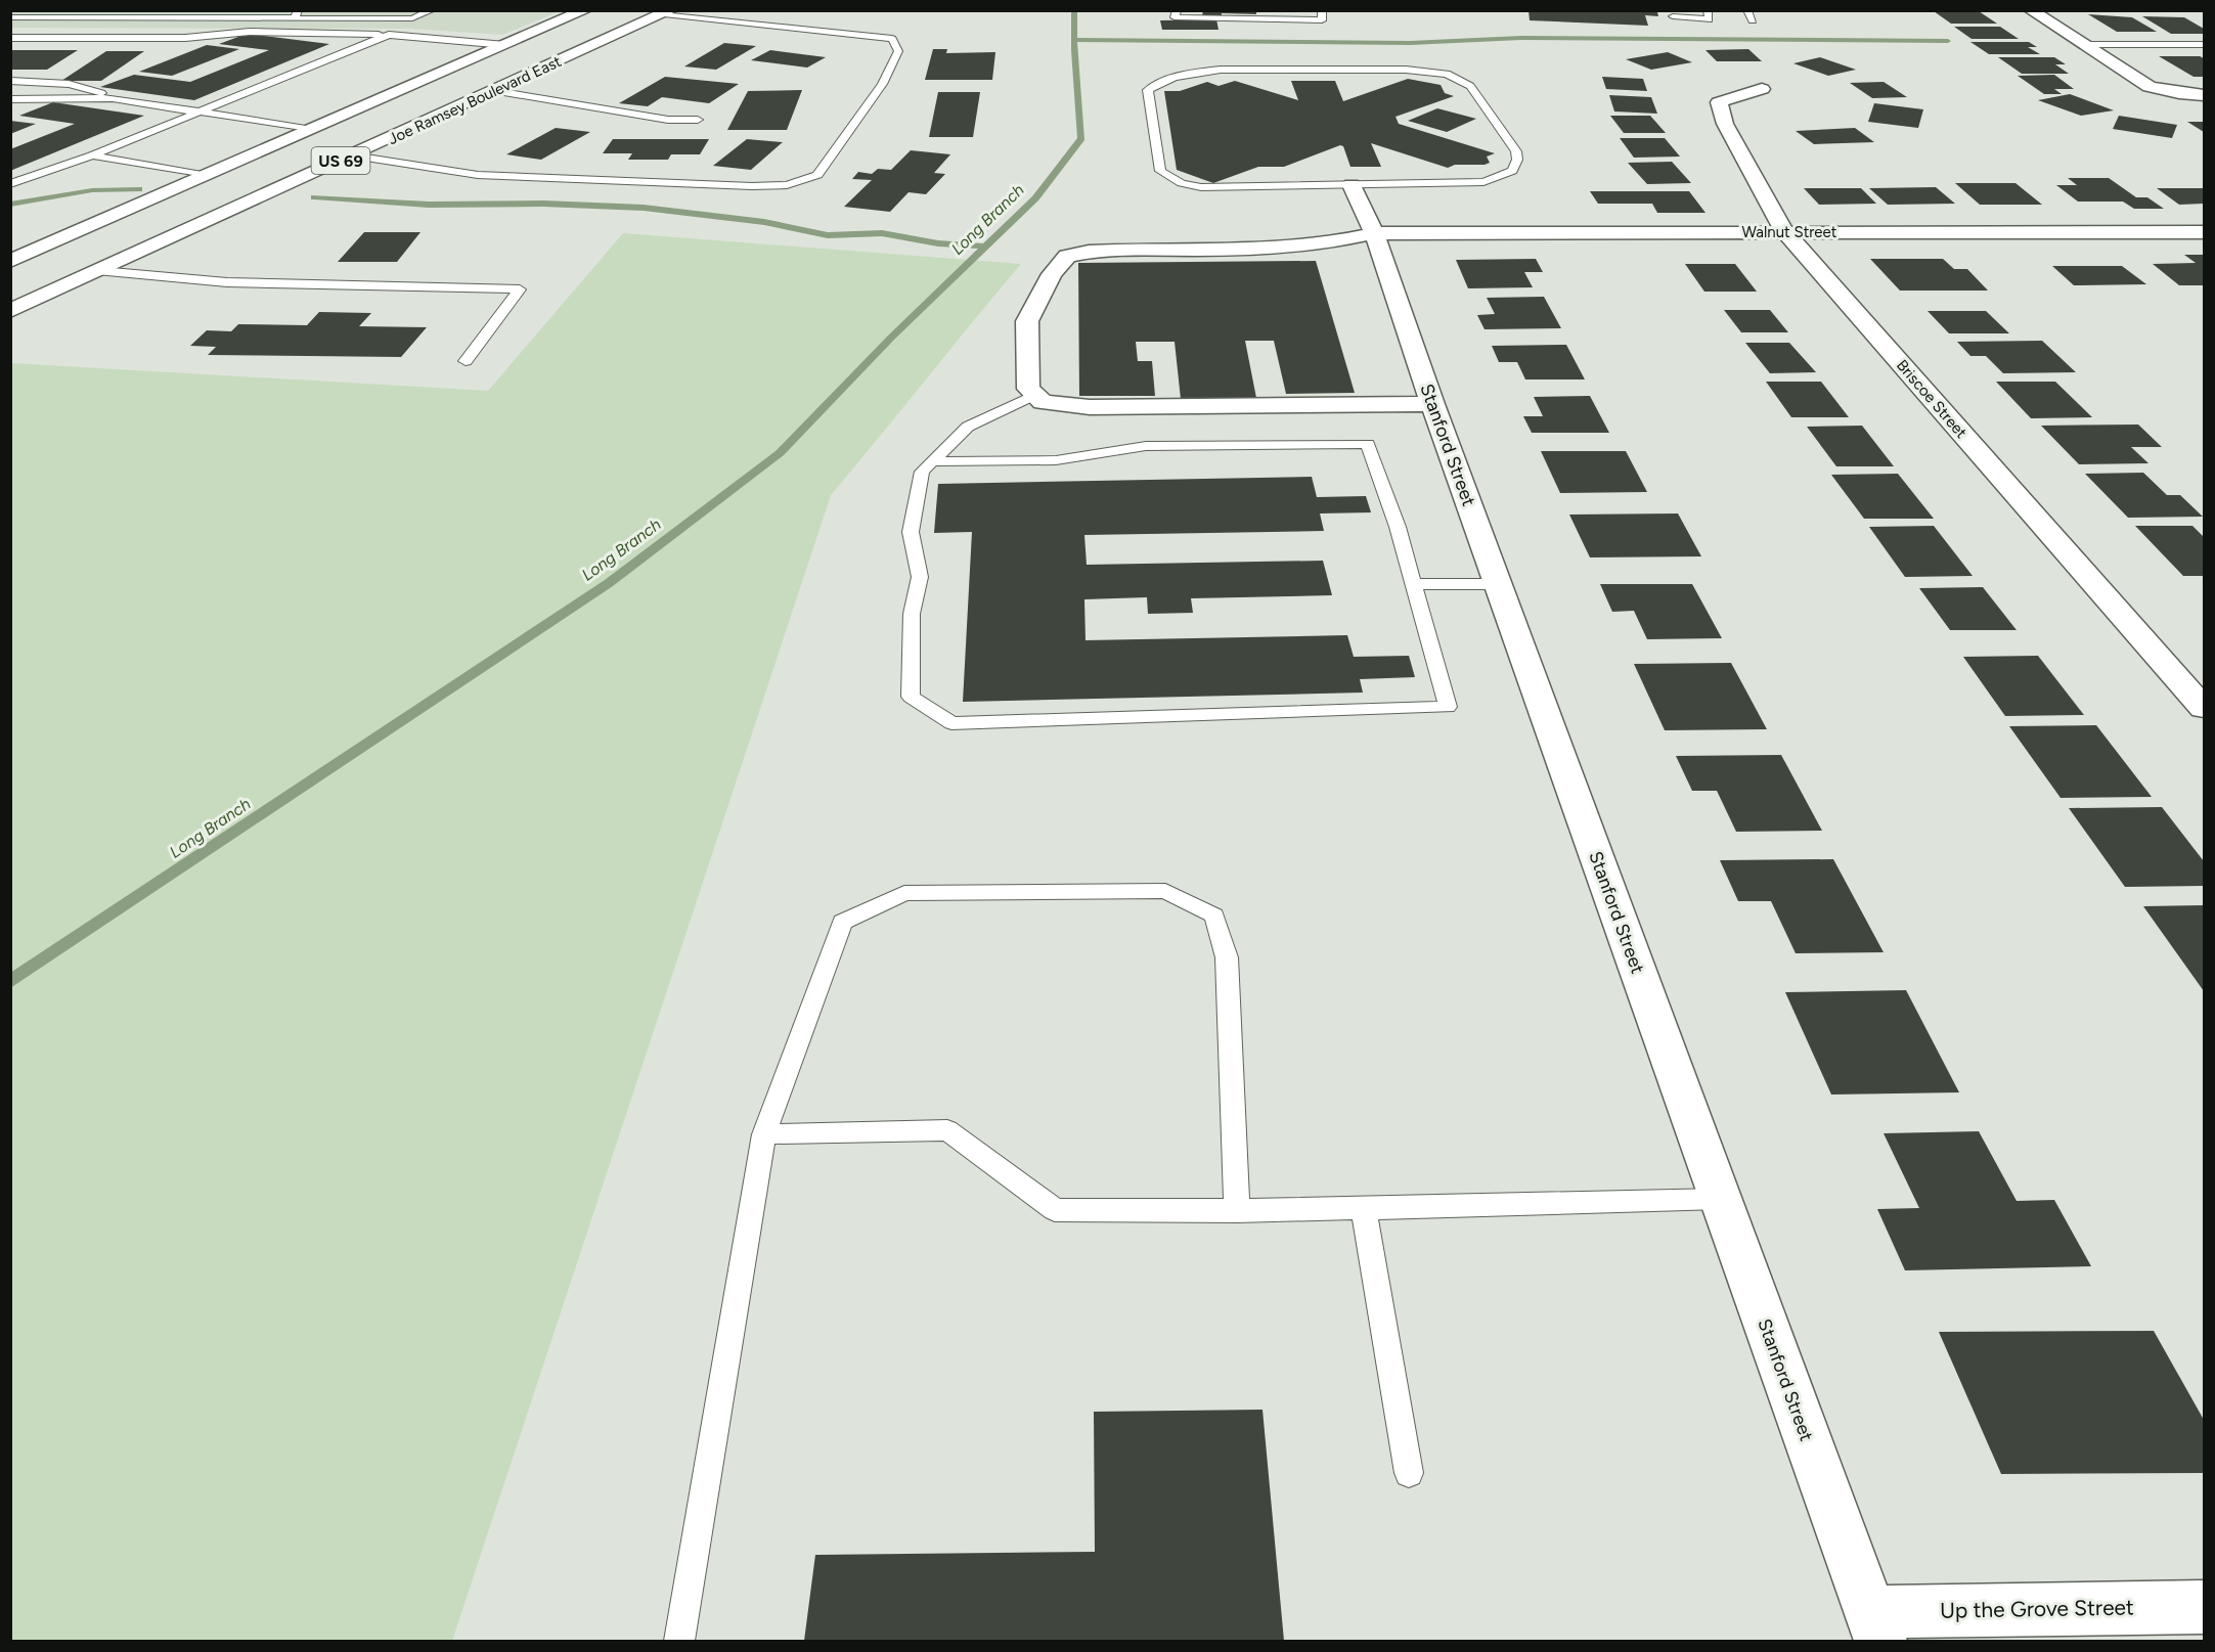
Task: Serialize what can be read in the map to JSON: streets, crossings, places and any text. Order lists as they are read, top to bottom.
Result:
{
  "streets": {
    "main road": [
      "Joe Ramsey Boulevard East",
      "US 69",
      "Walnut Street",
      "Briscoe Street",
      "Stanford Street",
      "Up the Grove Street"
    ]
  },
  "crossings": [
    ["Walnut Street", "Briscoe Street"],
    ["Walnut Street", "Stanford Street"],
    ["Stanford Street", "Up the Grove Street"]
  ],
  "water": ["Long Branch"]
}
